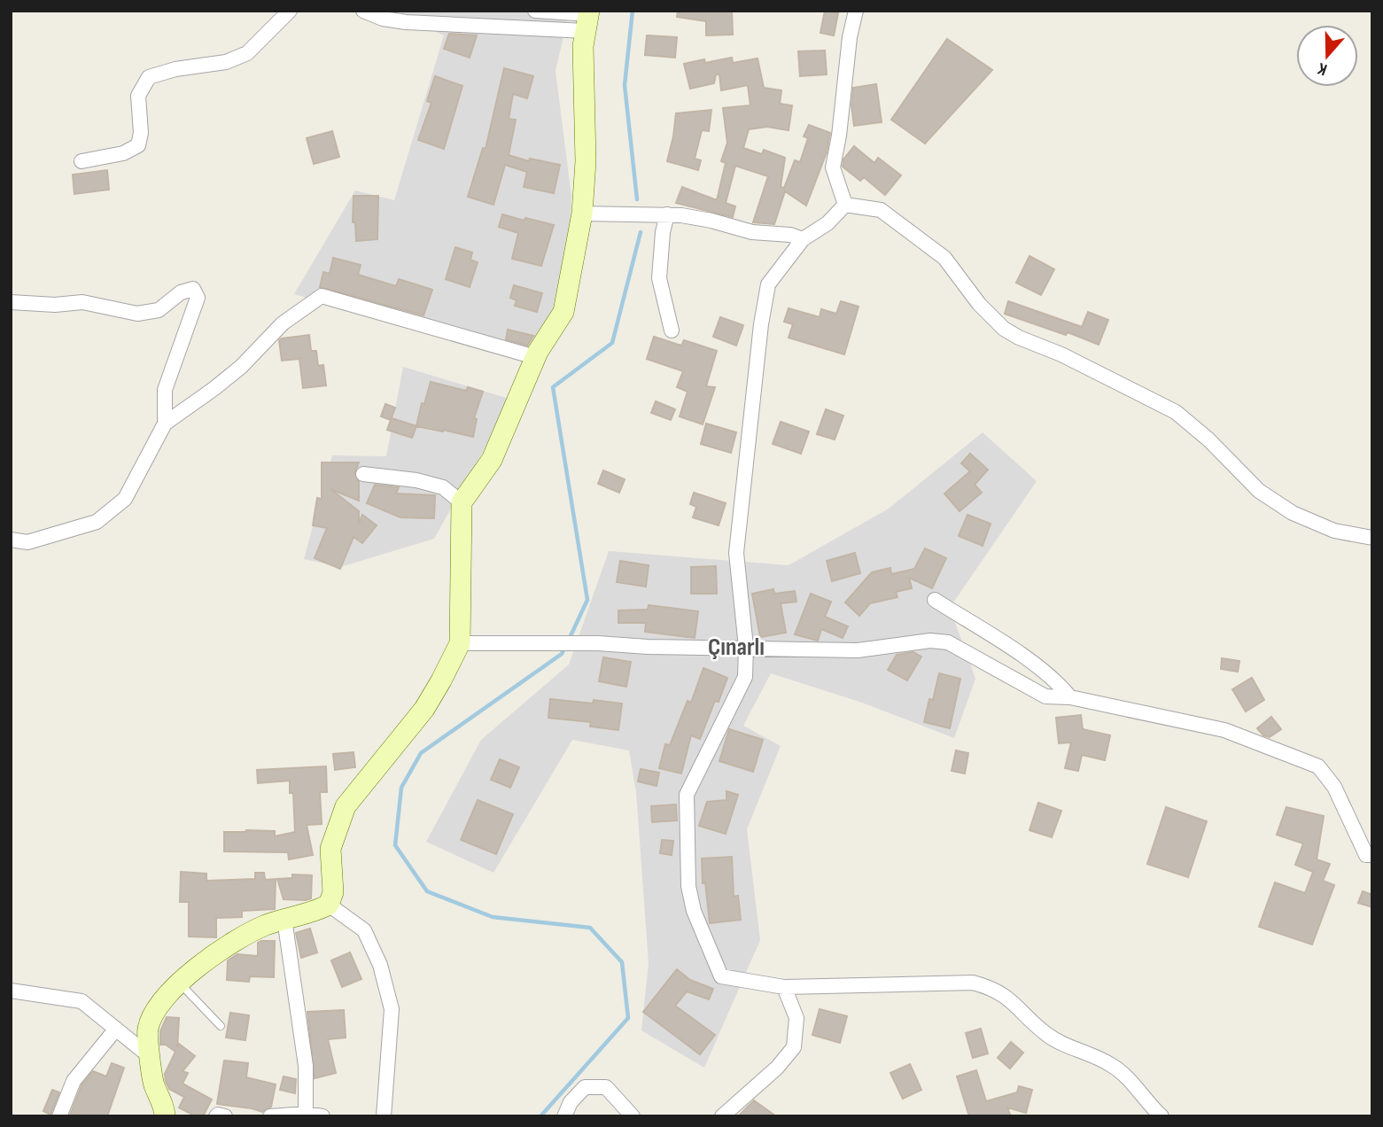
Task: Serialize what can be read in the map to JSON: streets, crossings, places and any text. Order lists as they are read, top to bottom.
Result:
{
  "districts": ["Çınarlı"],
  "north": "bottom"
}
